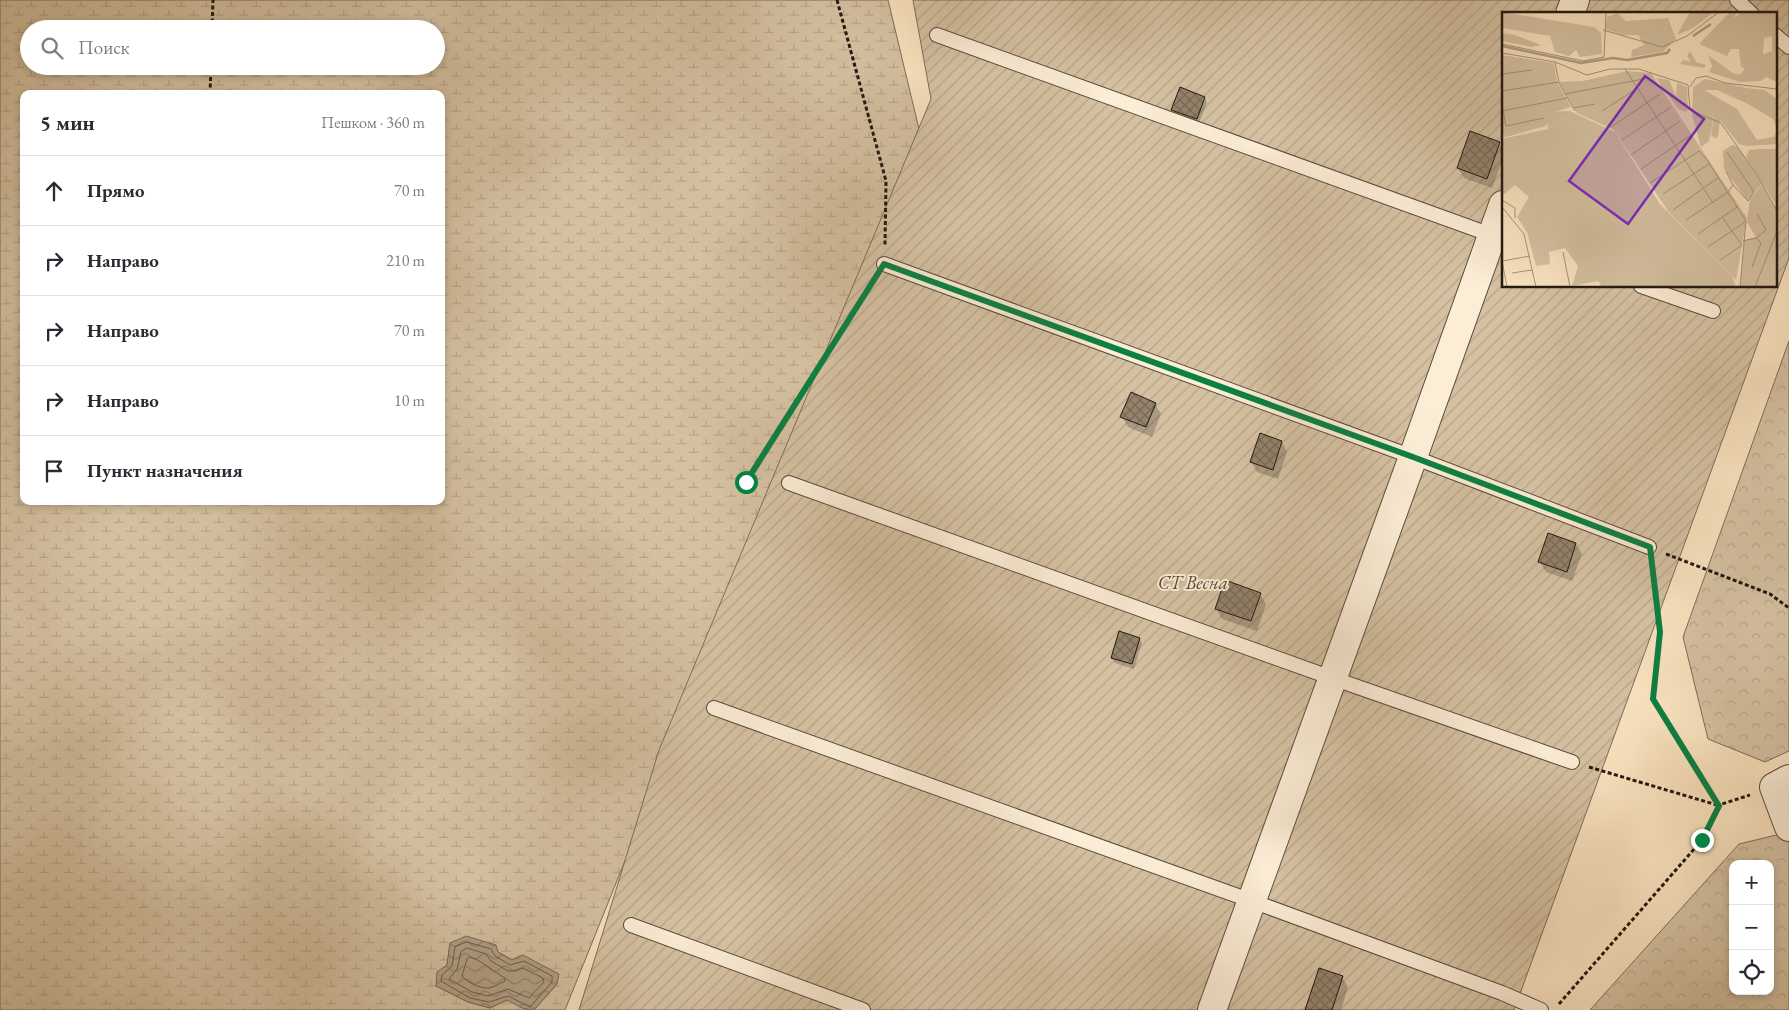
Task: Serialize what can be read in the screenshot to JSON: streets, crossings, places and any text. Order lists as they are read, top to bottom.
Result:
{
  "parks": ["СТ Весна"],
  "page": {
    "search": "Поиск",
    "heading": ["5 мин", "Пешком · 360 m"],
    "list": [
      ["Прямо", "70 m"],
      ["Направо", "210 m"],
      ["Направо", "70 m"],
      ["Направо", "10 m"],
      "Пункт назначения"
    ],
    "map_buttons": ["+", "−"]
  }
}
